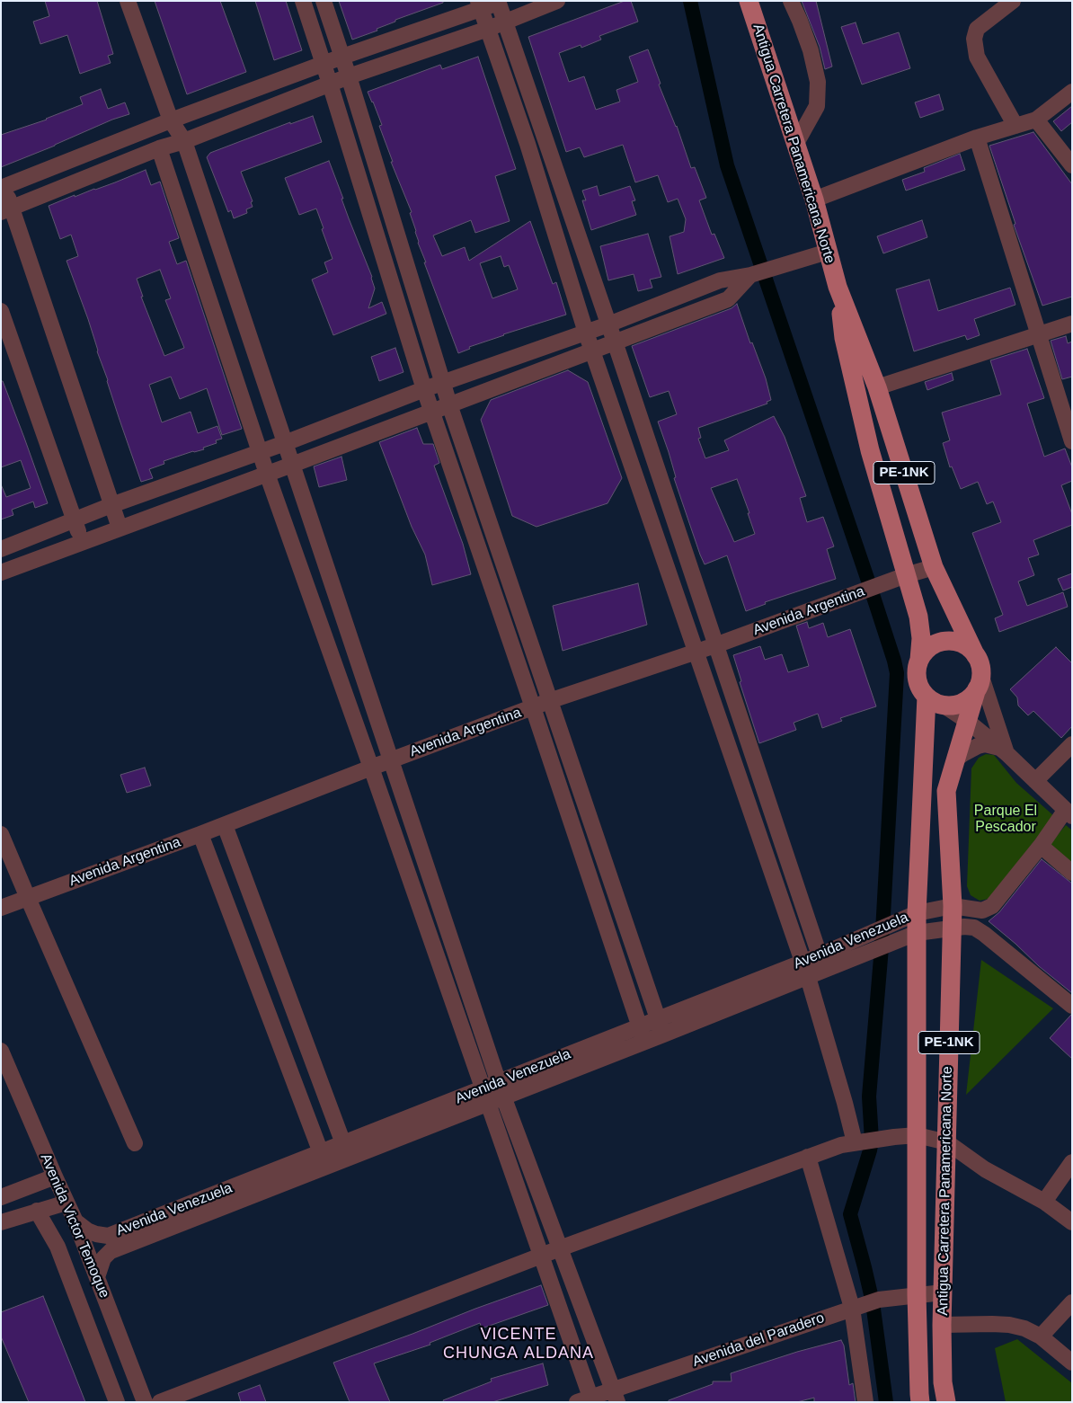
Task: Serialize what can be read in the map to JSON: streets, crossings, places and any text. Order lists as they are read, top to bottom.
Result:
{
  "streets": {
    "main road": ["Antigua Carretera Panamericana Norte", "PE-1NK"],
    "street": [
      "Avenida Argentina",
      "Avenida Venezuela",
      "Avenida Victor Temoque",
      "Avenida del Paradero"
    ]
  },
  "crossings": [
    ["Antigua Carretera Panamericana Norte", "PE-1NK"],
    ["Antigua Carretera Panamericana Norte", "Avenida Argentina"],
    ["Antigua Carretera Panamericana Norte", "Avenida Venezuela"],
    ["Antigua Carretera Panamericana Norte", "Avenida del Paradero"],
    ["Avenida Venezuela", "Avenida Victor Temoque"]
  ],
  "districts": ["VICENTE CHUNGA ALDANA"],
  "parks": ["Parque El Pescador"]
}
